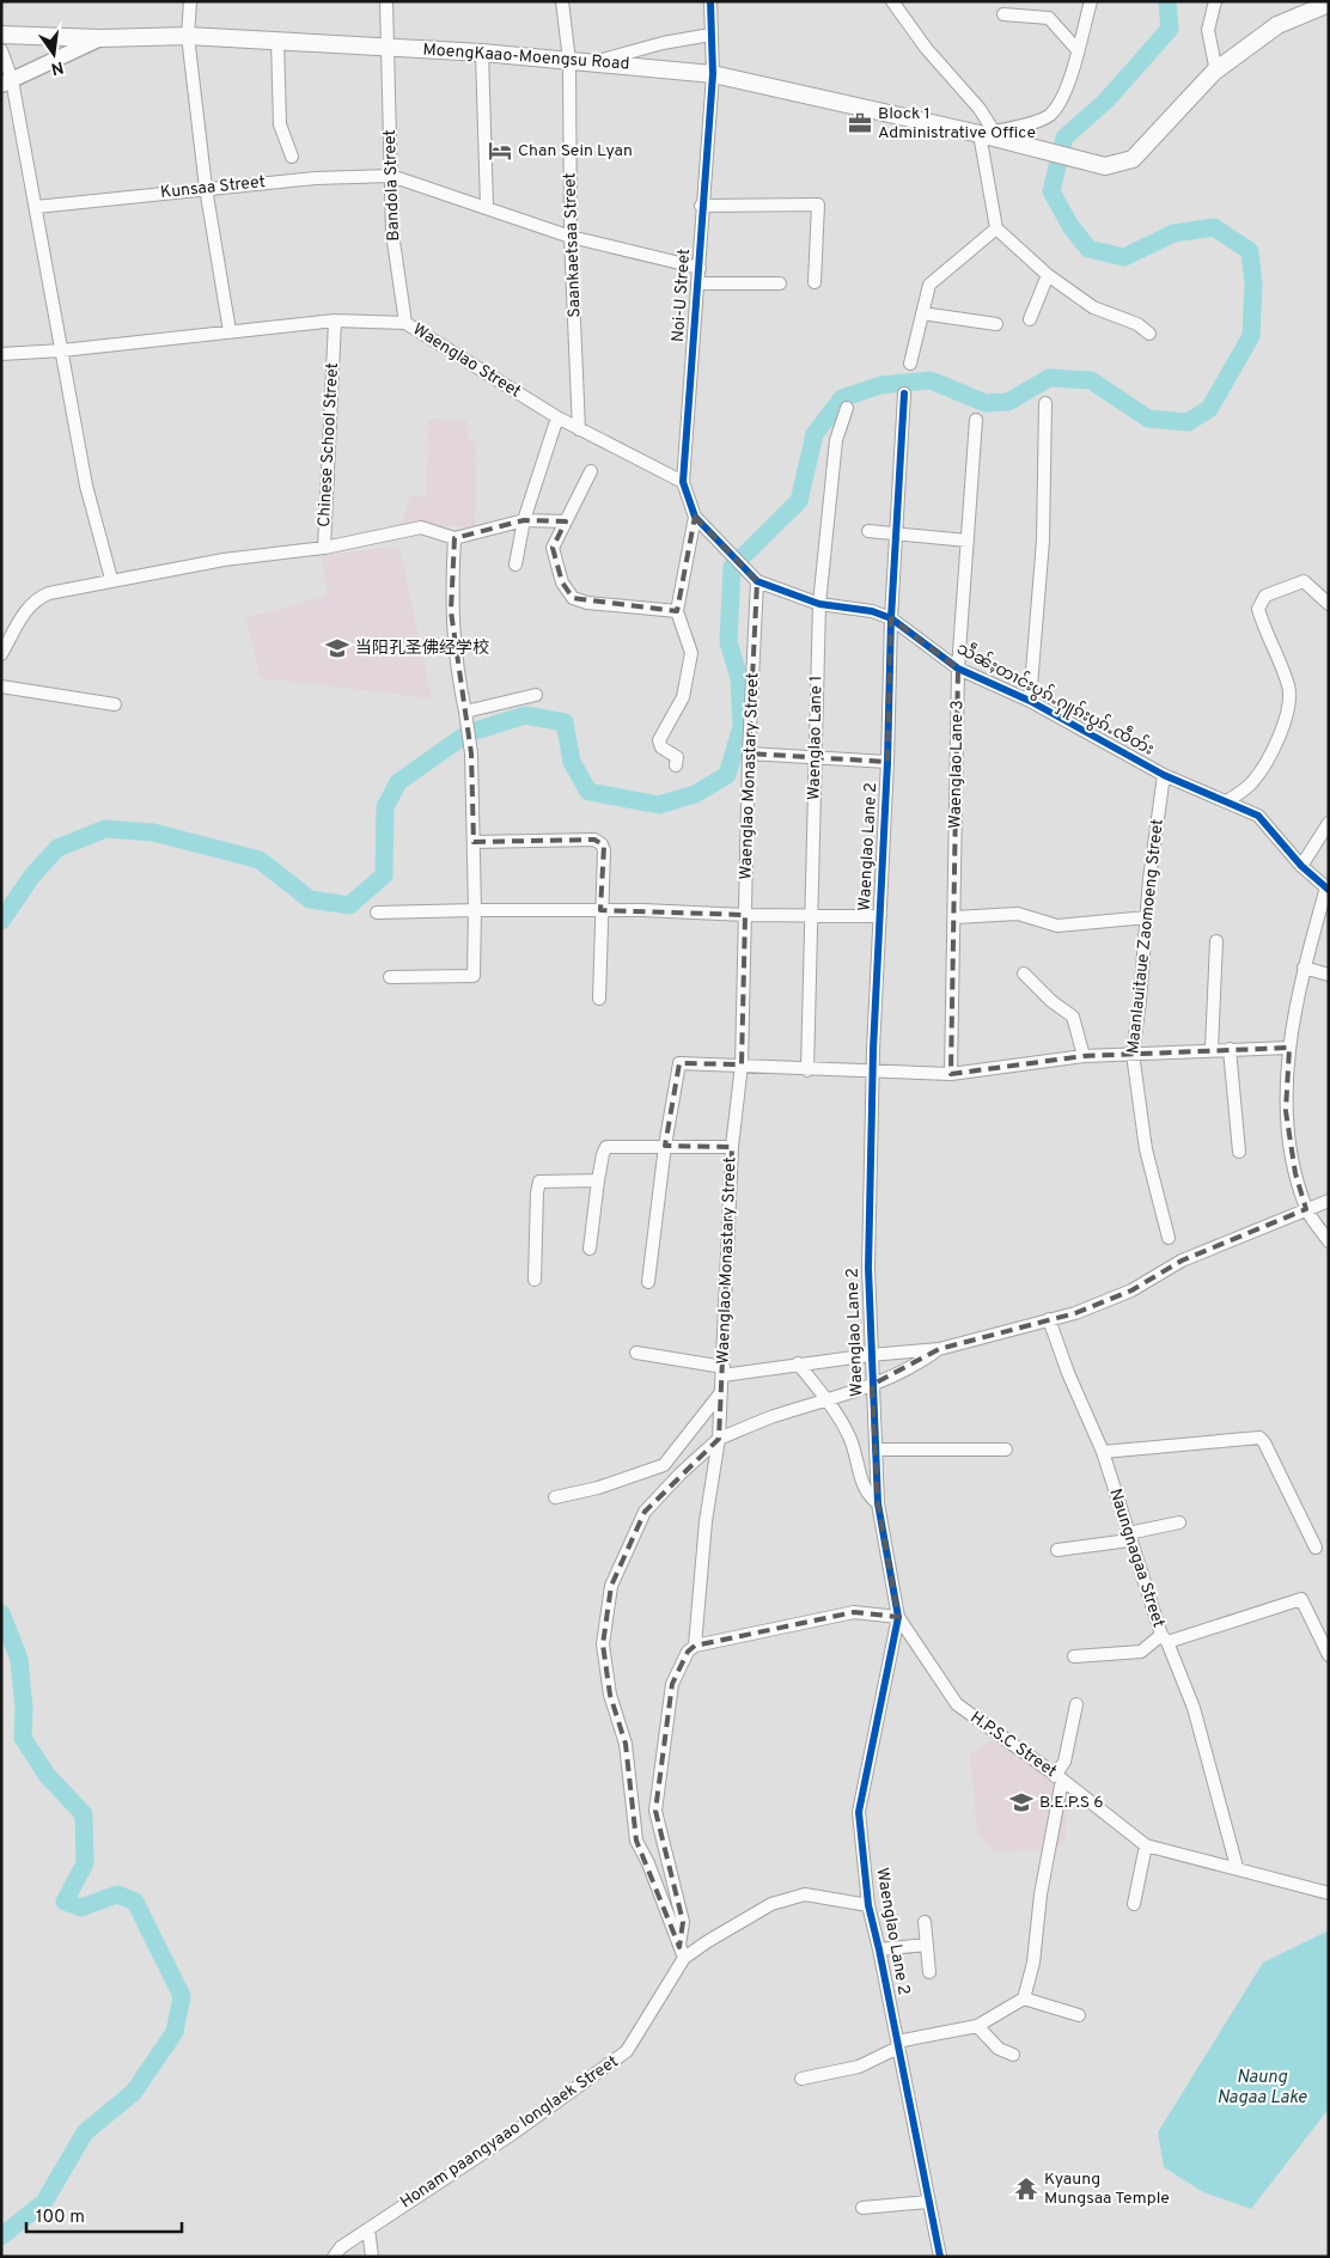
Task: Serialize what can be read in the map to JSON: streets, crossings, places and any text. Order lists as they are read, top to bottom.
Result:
{
  "streets": {
    "main road": ["MoengKaao-Moengsu Road"],
    "street": [
      "Bandola Street",
      "Kunsaa Street",
      "Saankaetsaa Street",
      "Noi-U Street",
      "Waenglao Street",
      "Chinese School Street",
      "သဵၼ်ႈတၢင်းပွၵ်ႉႁူၵ်းပွၵ်ႉၸဵတ်း",
      "Waenglao Lane 1",
      "Waenglao Lane 3",
      "Waenglao Monastary Street",
      "Waenglao Lane 2",
      "Maanlauitaue Zaomoeng Street",
      "Naungnagaa Street",
      "H.P.S.C Street",
      "Honam paangyaao longlaek Street"
    ]
  },
  "crossings": [
    ["MoengKaao-Moengsu Road", "Bandola Street"],
    ["MoengKaao-Moengsu Road", "Saankaetsaa Street"],
    ["MoengKaao-Moengsu Road", "Noi-U Street"],
    ["Bandola Street", "Kunsaa Street"],
    ["Bandola Street", "Waenglao Street"],
    ["Saankaetsaa Street", "Waenglao Street"],
    ["Noi-U Street", "Waenglao Street"],
    ["Noi-U Street", "သဵၼ်ႈတၢင်းပွၵ်ႉႁူၵ်းပွၵ်ႉၸဵတ်း"],
    ["Waenglao Street", "Chinese School Street"],
    ["သဵၼ်ႈတၢင်းပွၵ်ႉႁူၵ်းပွၵ်ႉၸဵတ်း", "Waenglao Lane 1"],
    ["သဵၼ်ႈတၢင်းပွၵ်ႉႁူၵ်းပွၵ်ႉၸဵတ်း", "Waenglao Lane 3"],
    ["သဵၼ်ႈတၢင်းပွၵ်ႉႁူၵ်းပွၵ်ႉၸဵတ်း", "Waenglao Monastary Street"],
    ["သဵၼ်ႈတၢင်းပွၵ်ႉႁူၵ်းပွၵ်ႉၸဵတ်း", "Waenglao Lane 2"],
    ["သဵၼ်ႈတၢင်းပွၵ်ႉႁူၵ်းပွၵ်ႉၸဵတ်း", "Maanlauitaue Zaomoeng Street"],
    ["Waenglao Monastary Street", "Waenglao Lane 2"],
    ["Waenglao Monastary Street", "Naungnagaa Street"],
    ["Waenglao Lane 2", "H.P.S.C Street"],
    ["Waenglao Lane 2", "Honam paangyaao longlaek Street"],
    ["Naungnagaa Street", "H.P.S.C Street"]
  ],
  "water": ["Naung Nagaa Lake"],
  "places": {
    "office": ["Block 1 Administrative Office"],
    "hotel": ["Chan Sein Lyan"],
    "school or university": ["当阳孔圣佛经学校", "B.E.P.S 6"],
    "temple": ["Kyaung Mungsaa Temple"]
  },
  "scale_bar": "100 m",
  "north": "bottom"
}
